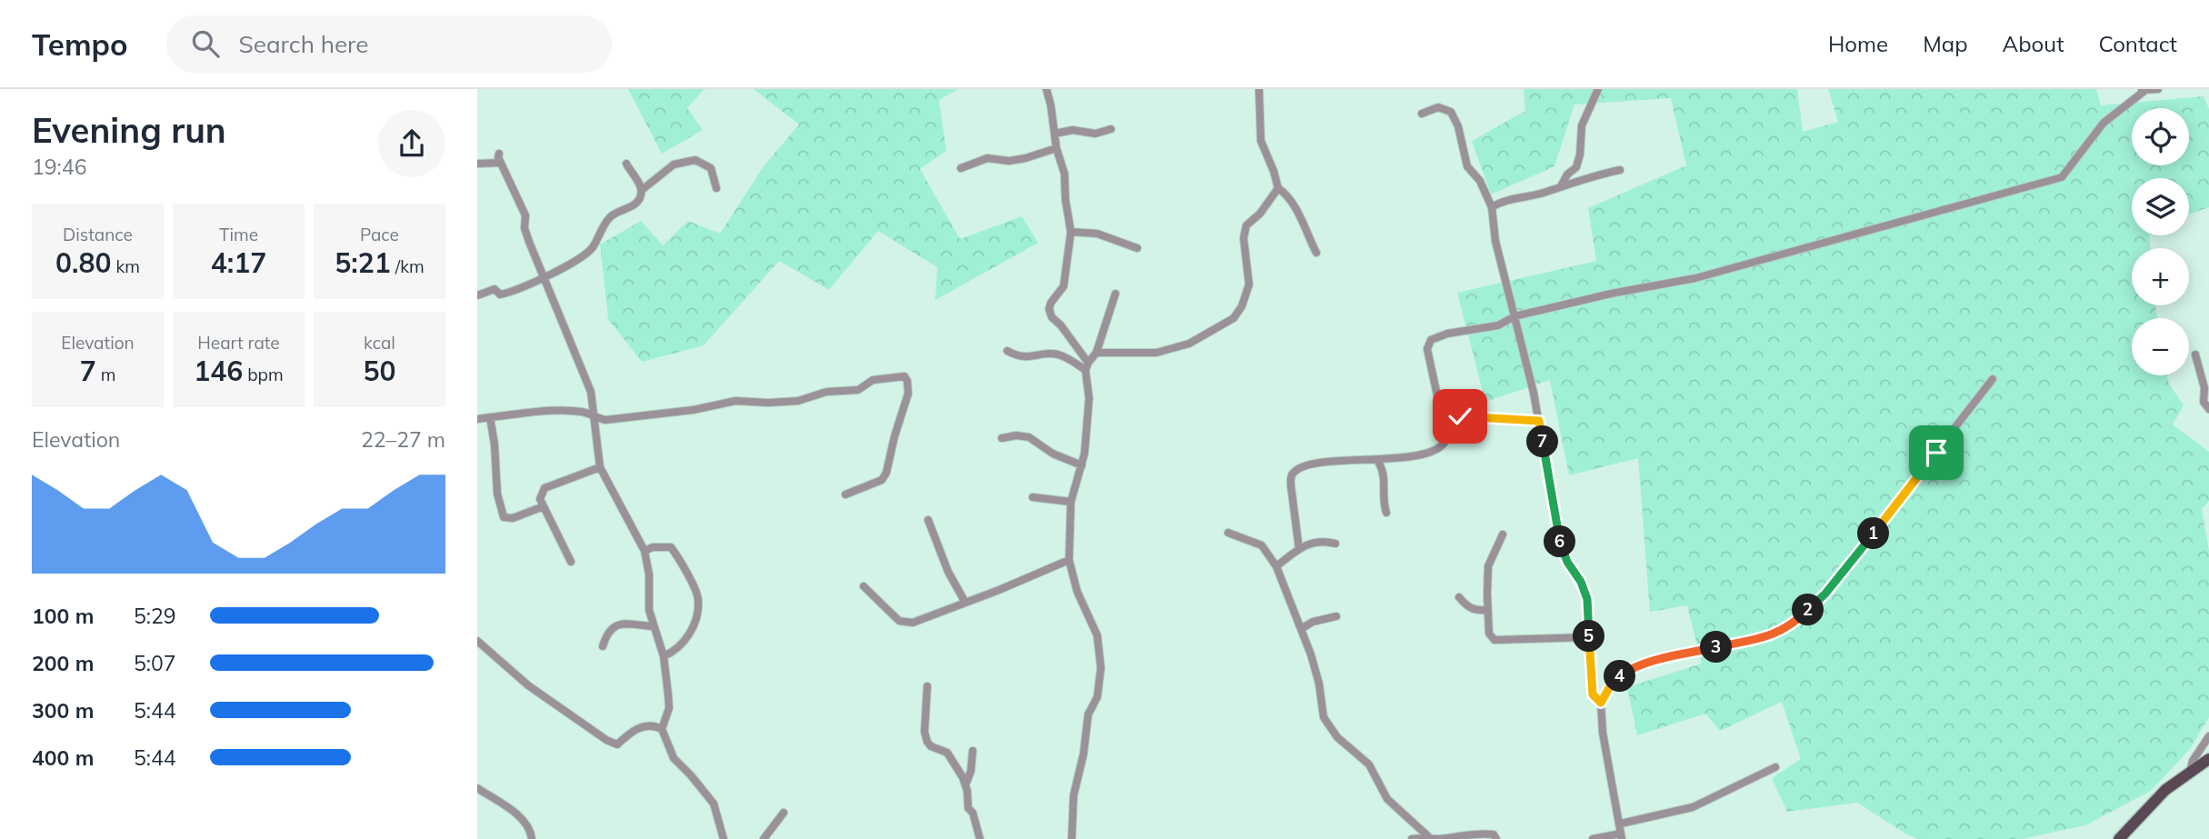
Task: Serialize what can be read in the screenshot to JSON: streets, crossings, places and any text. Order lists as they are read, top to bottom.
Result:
{
  "page": {
    "header": "Tempo",
    "search": "Search here",
    "nav": [
      "Home",
      "Map",
      "About",
      "Contact"
    ],
    "heading": ["Evening run", "19:46"],
    "map_buttons": ["+", "−"],
    "stats": [
      ["Distance", "0.80 km"],
      ["Time", "4:17"],
      ["Pace", "5:21 /km"],
      ["Elevation", "7 m"],
      ["Heart rate", "146 bpm"],
      ["kcal", "50"]
    ],
    "chart": ["Elevation", "22–27 m"],
    "pins": [
      "7",
      "1",
      "6",
      "2",
      "5",
      "3",
      "4"
    ],
    "list": [
      {
        "name": "100 m",
        "note": "5:29"
      },
      {
        "name": "200 m",
        "note": "5:07"
      },
      {
        "name": "300 m",
        "note": "5:44"
      },
      {
        "name": "400 m",
        "note": "5:44"
      }
    ]
  }
}
